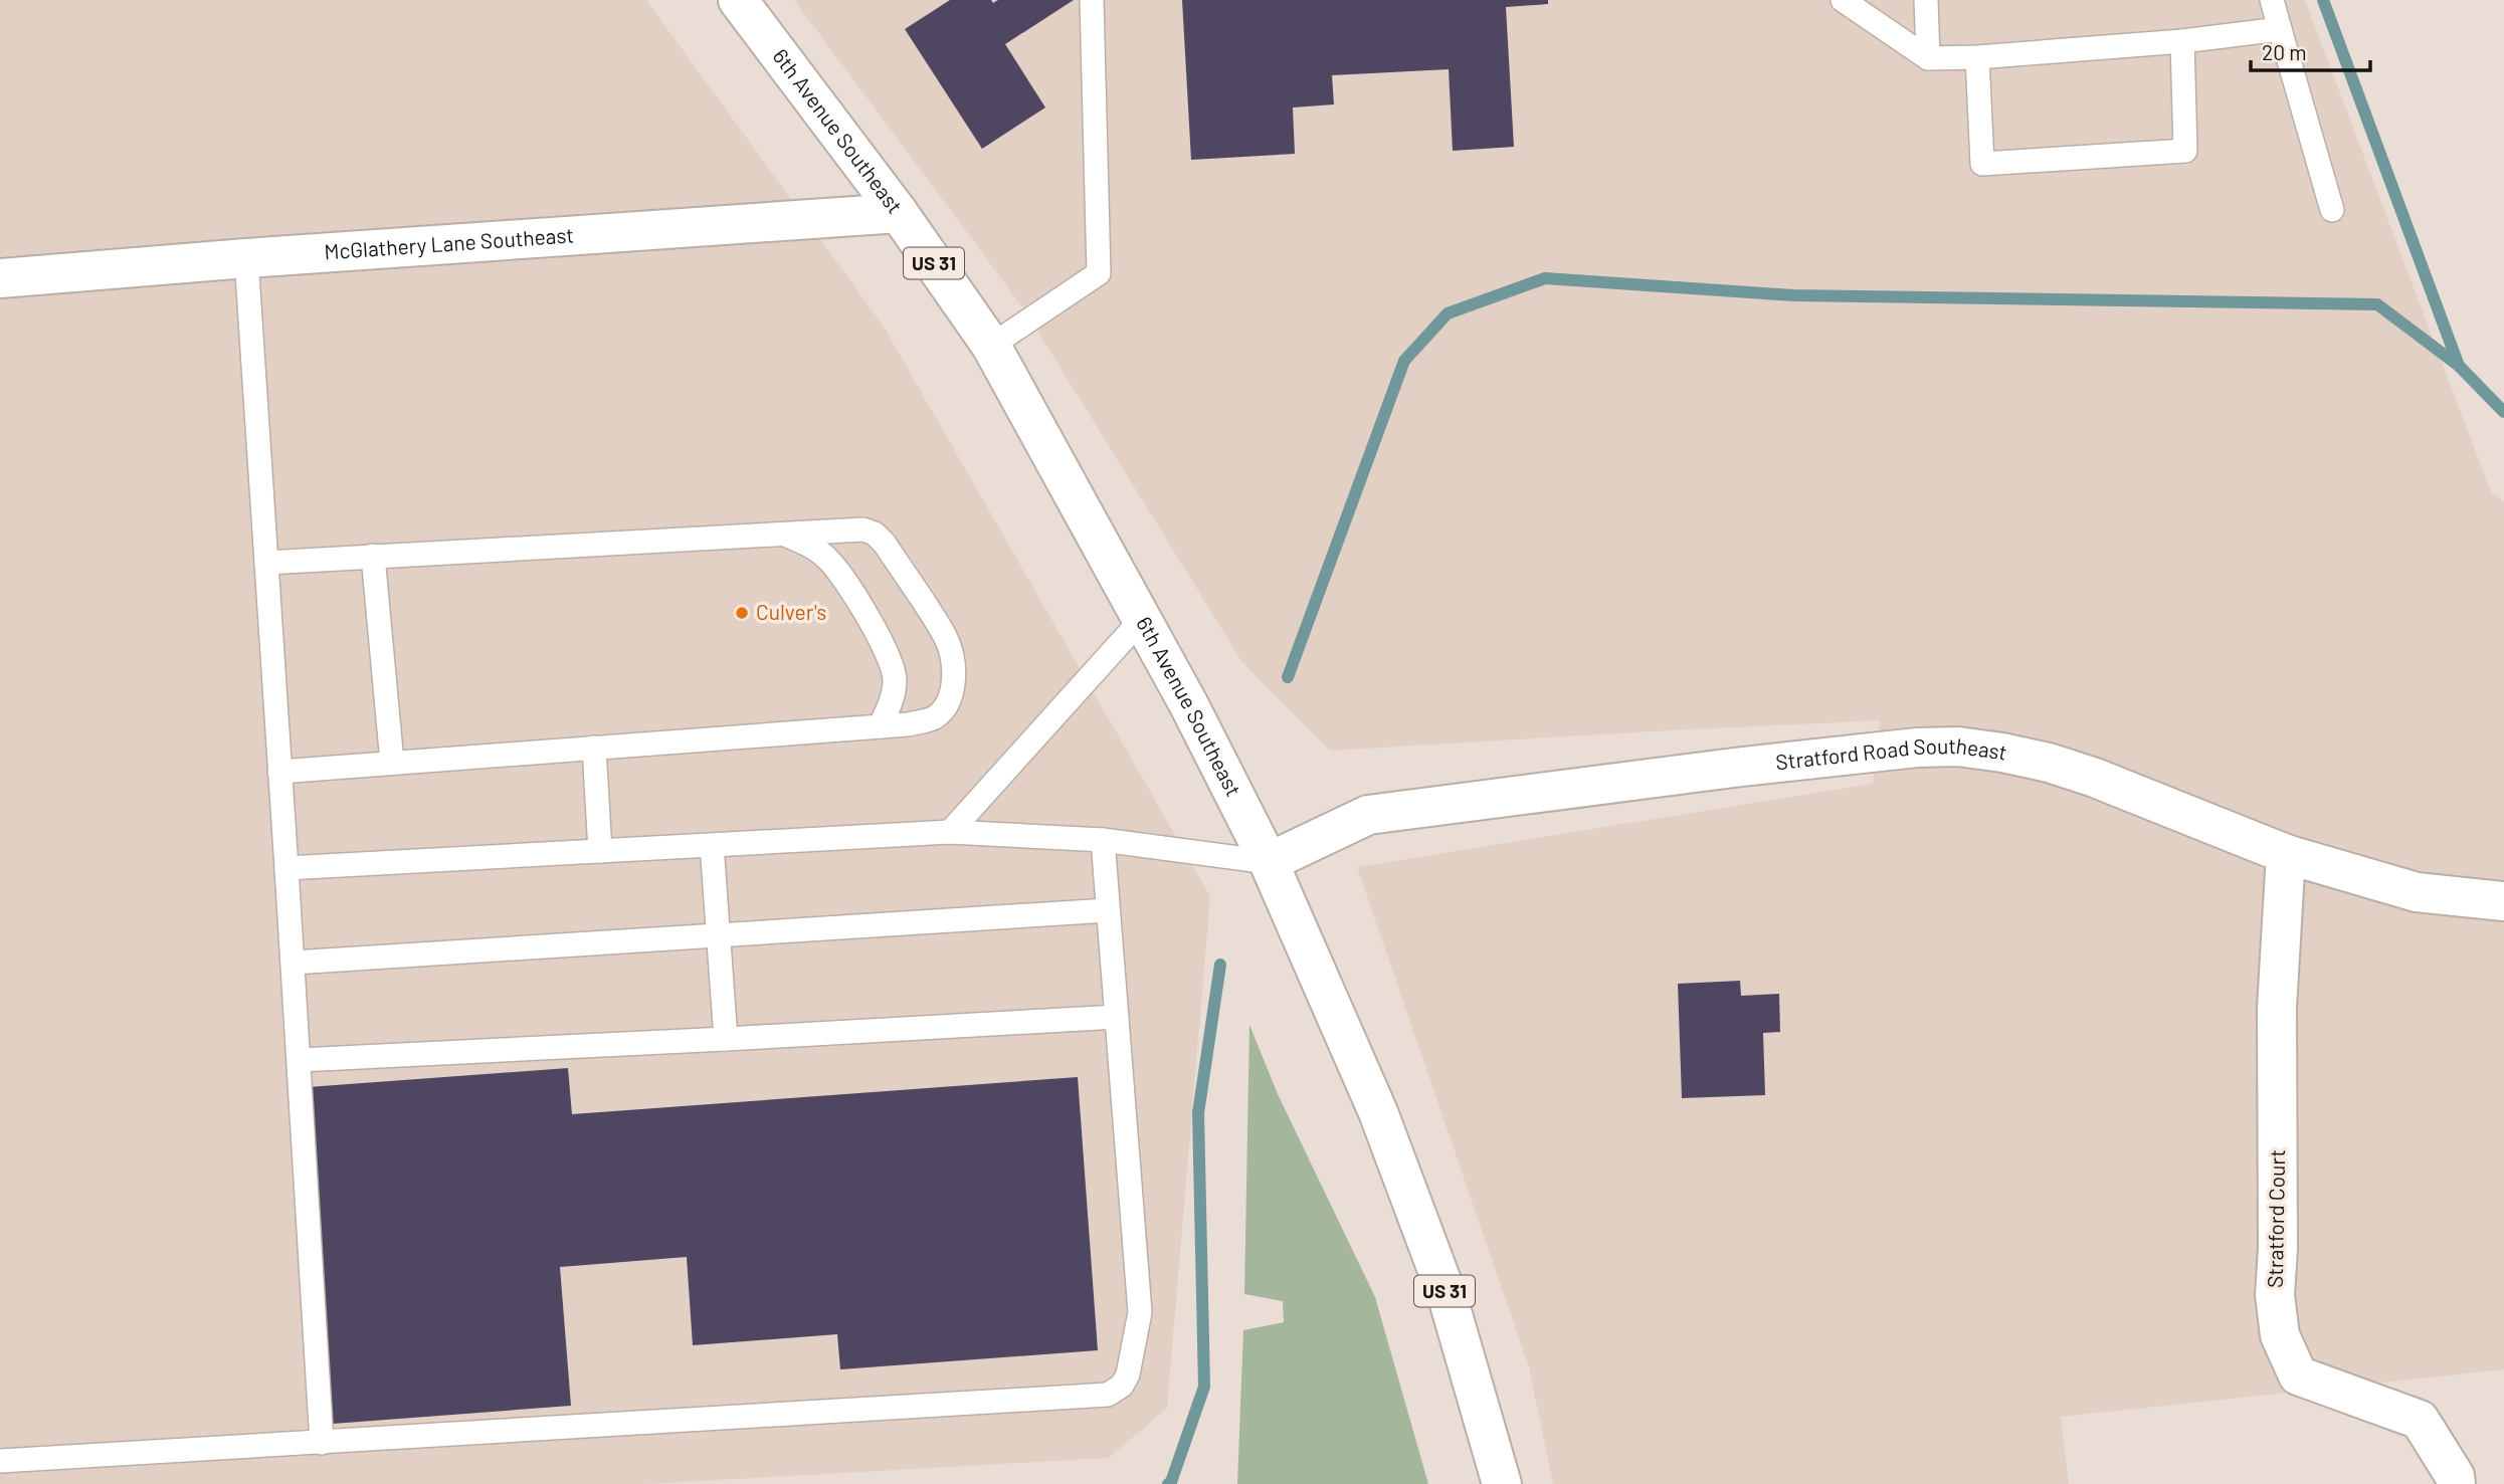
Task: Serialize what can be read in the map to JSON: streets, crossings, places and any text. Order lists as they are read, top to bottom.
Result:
{
  "streets": {
    "street": [
      "6th Avenue Southeast",
      "McGlathery Lane Southeast",
      "US 31",
      "Stratford Road Southeast",
      "Stratford Court"
    ]
  },
  "crossings": [
    ["6th Avenue Southeast", "McGlathery Lane Southeast"],
    ["6th Avenue Southeast", "Stratford Road Southeast"],
    ["Stratford Road Southeast", "Stratford Court"]
  ],
  "places": ["Culver's"],
  "scale_bar": "20 m"
}
